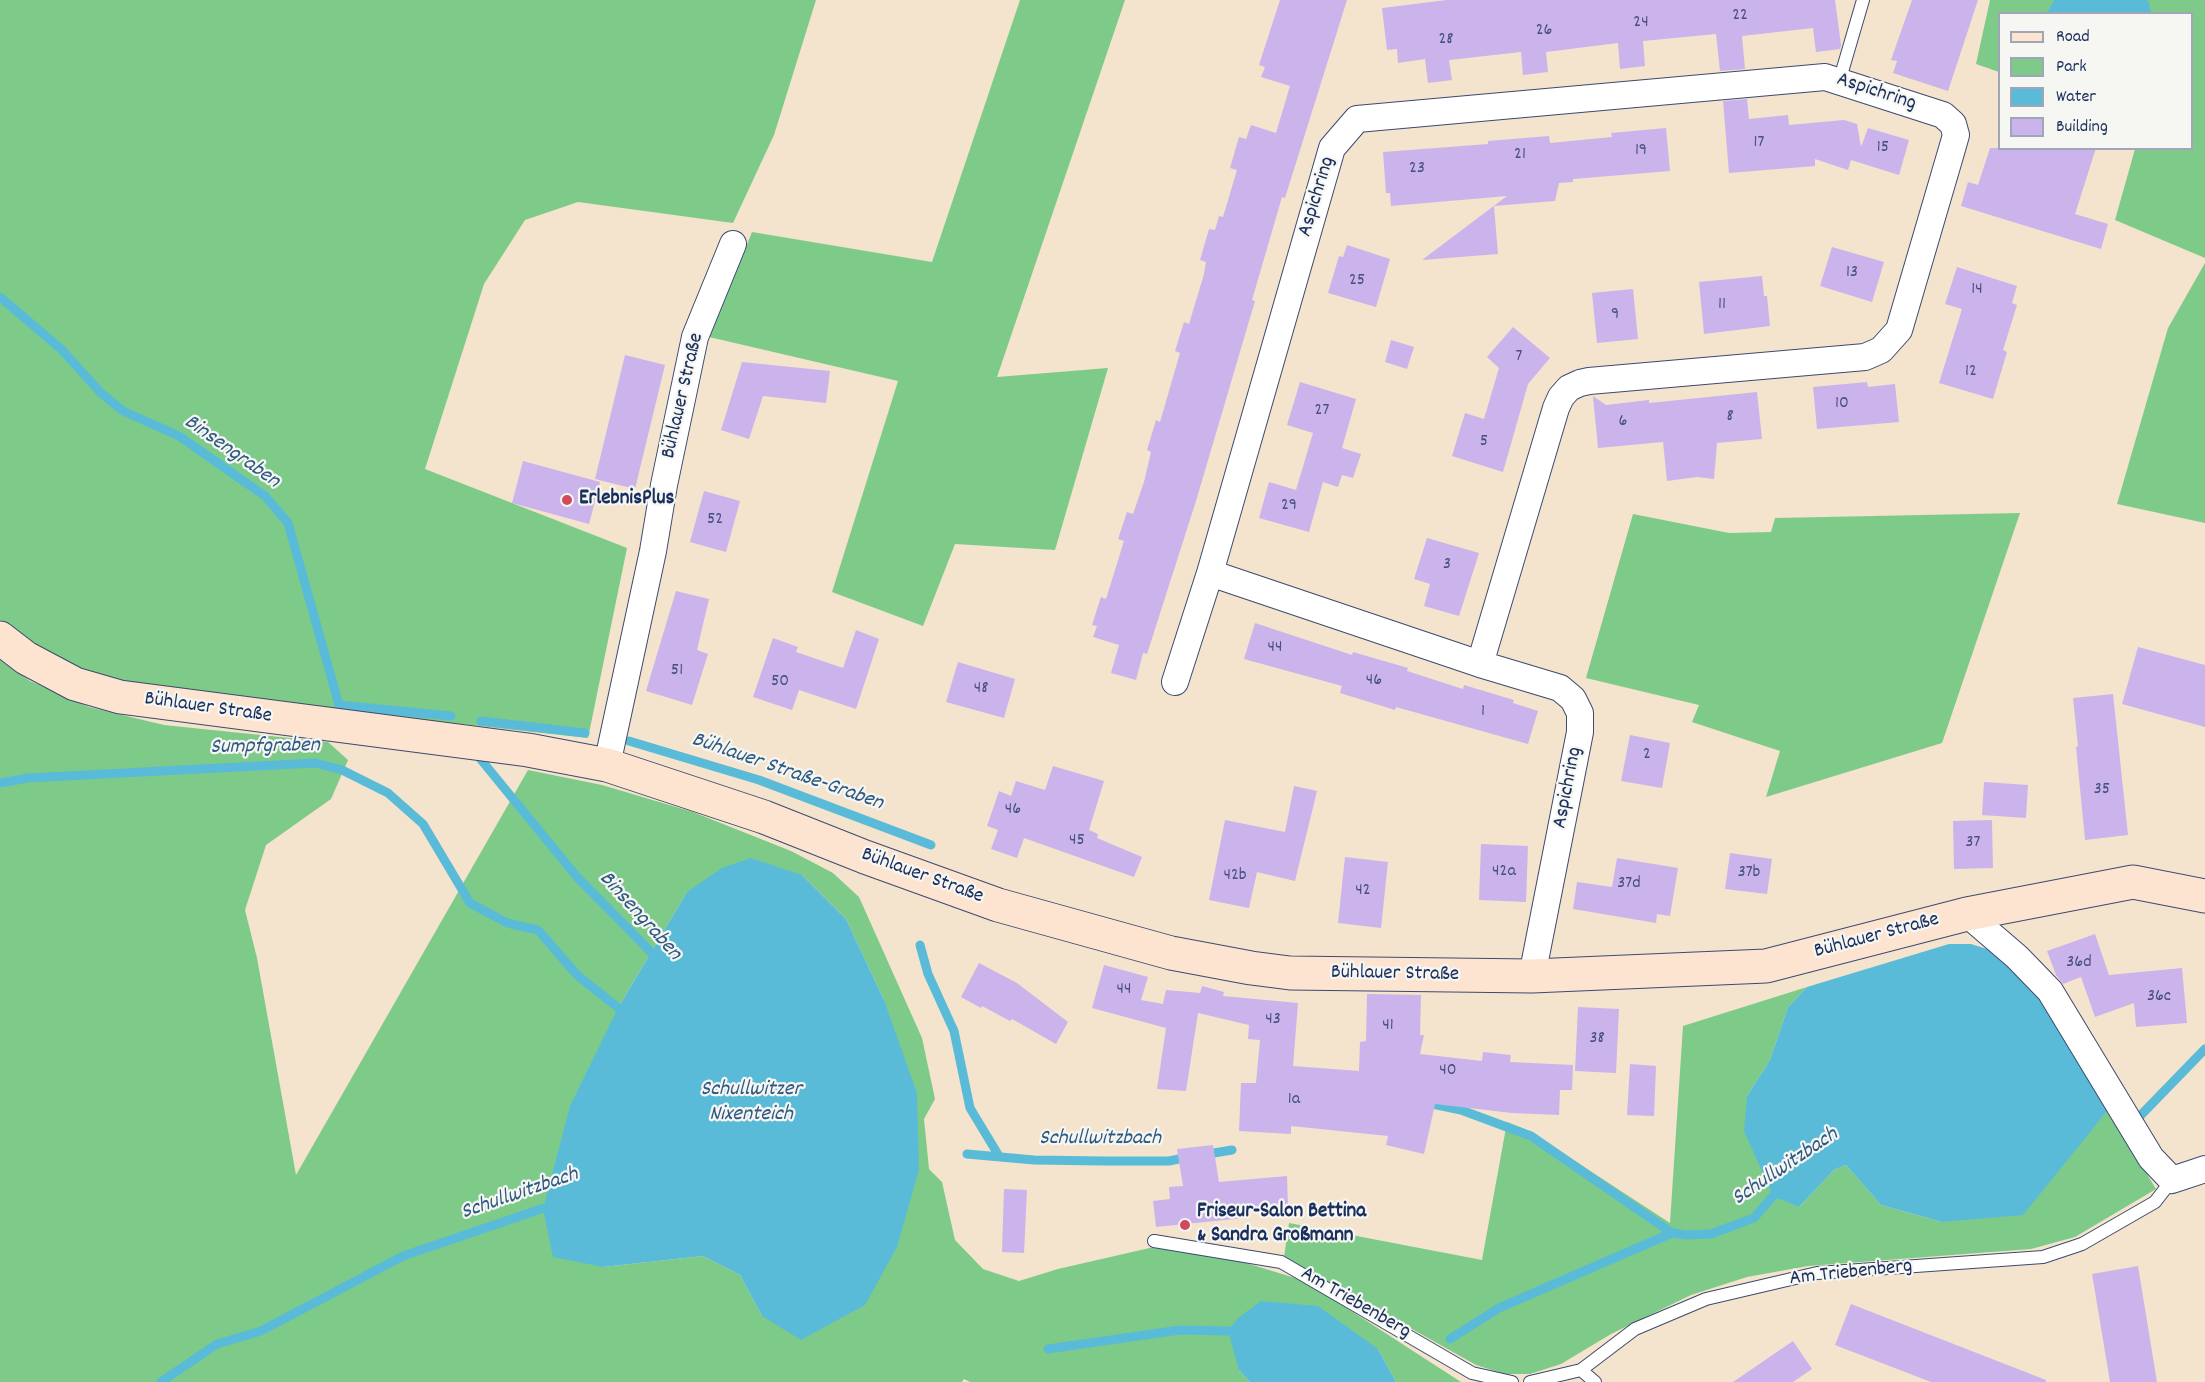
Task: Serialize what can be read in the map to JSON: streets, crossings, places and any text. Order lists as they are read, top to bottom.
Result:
{
  "streets": {
    "street": ["Aspichring", "Bühlauer Straße"],
    "lane": ["Am Triebenberg"]
  },
  "crossings": [
    ["Aspichring", "Bühlauer Straße"]
  ],
  "water": [
    "Binsengraben",
    "Sumpfgraben",
    "Bühlauer Straße-Graben",
    "Schullwitzer Nixenteich",
    "Schullwitzbach"
  ],
  "places": ["ErlebnisPlus", "Friseur-Salon Bettina & Sandra Großmann"],
  "house_numbers": [
    "22",
    "24",
    "26",
    "28",
    "17",
    "15",
    "19",
    "21",
    "23",
    "13",
    "25",
    "14",
    "11",
    "9",
    "7",
    "12",
    "10",
    "27",
    "8",
    "6",
    "5",
    "29",
    "52",
    "3",
    "44",
    "51",
    "46",
    "50",
    "48",
    "1",
    "2",
    "35",
    "46",
    "45",
    "37",
    "42a",
    "37b",
    "42b",
    "37d",
    "42",
    "36d",
    "44",
    "36c",
    "43",
    "41",
    "38",
    "40",
    "1a"
  ],
  "legend": [
    "Road",
    "Park",
    "Water",
    "Building"
  ]
}
